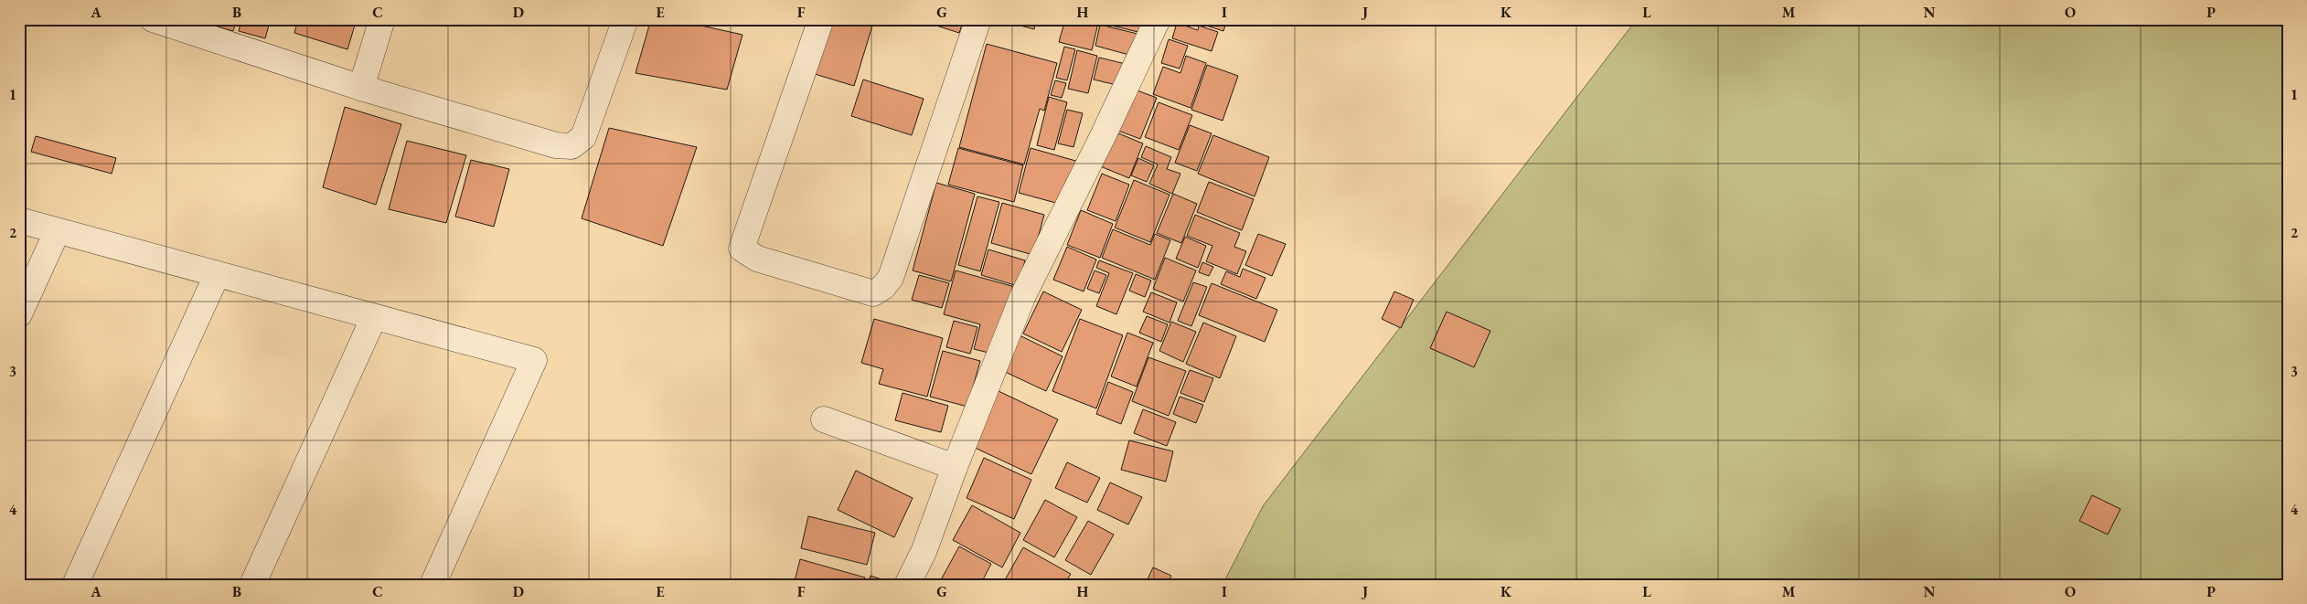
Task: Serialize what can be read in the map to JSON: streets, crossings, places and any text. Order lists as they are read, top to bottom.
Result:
{
  "grid": {
    "columns": [
      "A",
      "B",
      "C",
      "D",
      "E",
      "F",
      "G",
      "H",
      "I",
      "J",
      "K",
      "L",
      "M",
      "N",
      "O",
      "P"
    ],
    "rows": [
      "1",
      "2",
      "3",
      "4"
    ]
  }
}
